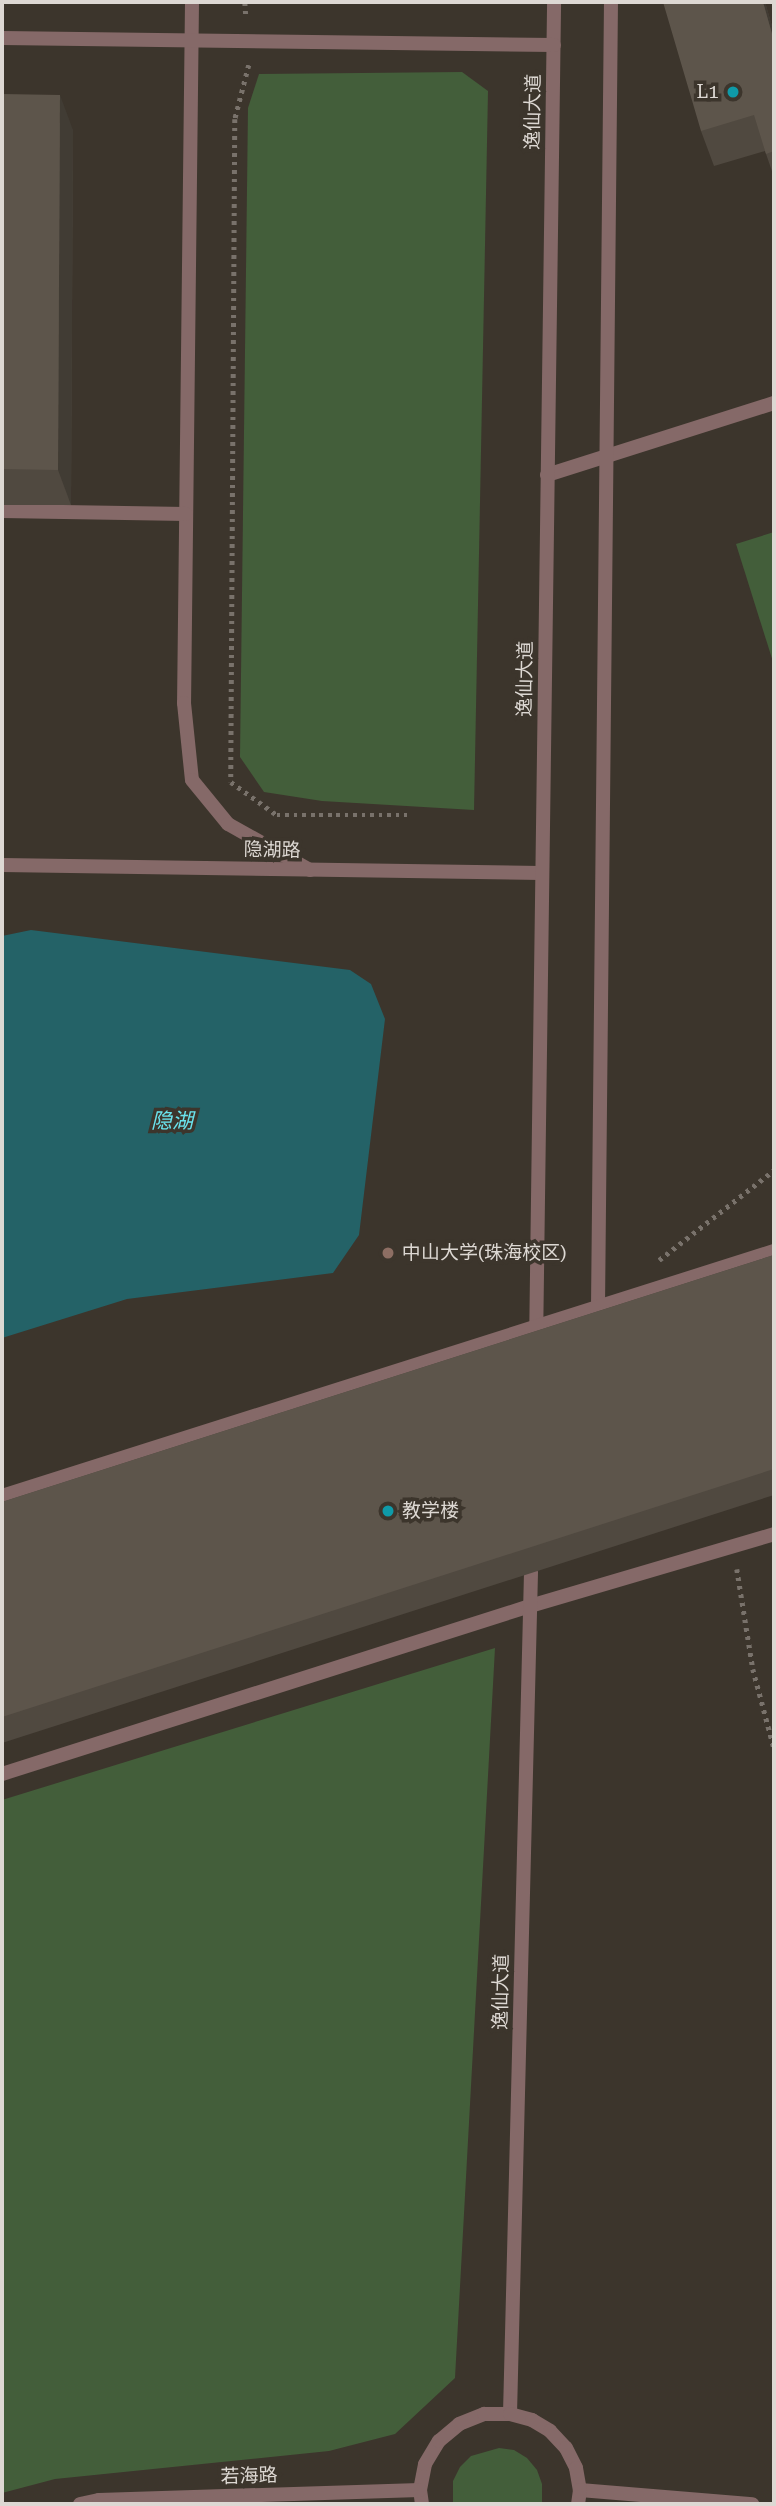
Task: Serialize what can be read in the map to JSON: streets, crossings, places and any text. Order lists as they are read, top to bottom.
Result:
{
  "streets": {
    "street": ["逸仙大道", "隐湖路", "若海路"]
  },
  "crossings": [
    ["逸仙大道", "隐湖路"],
    ["逸仙大道", "若海路"]
  ],
  "water": ["隐湖"],
  "places": ["L1", "中山大学(珠海校区)", "教学楼"]
}
